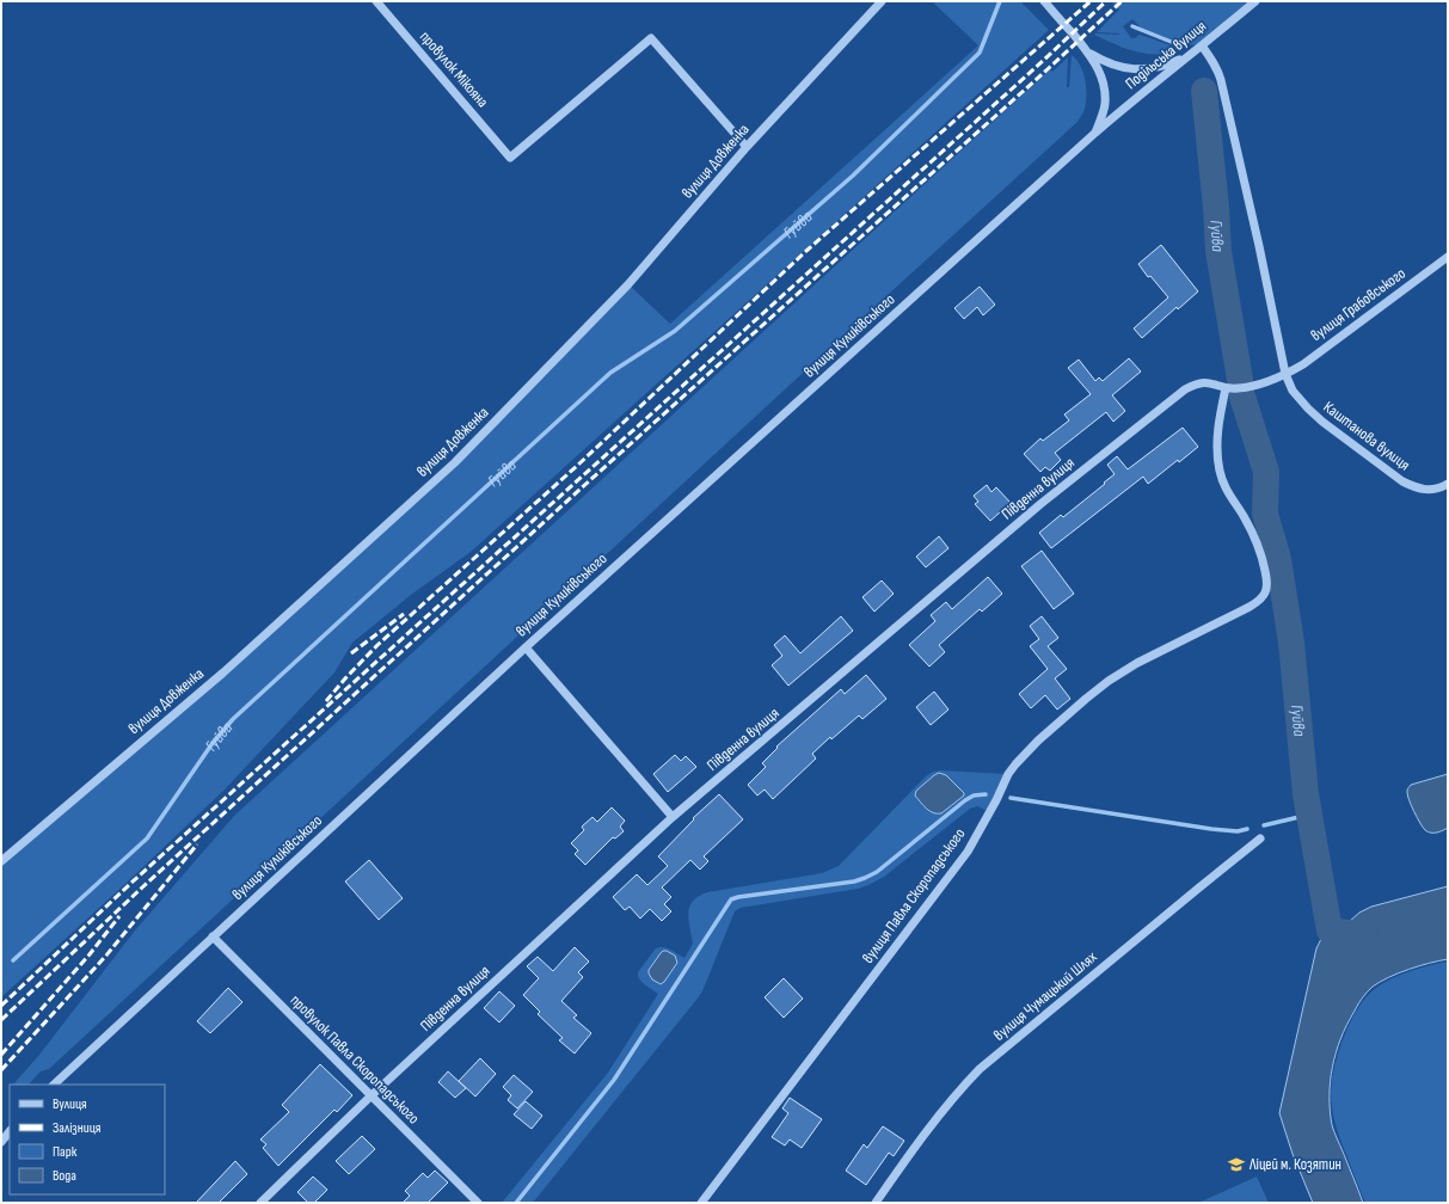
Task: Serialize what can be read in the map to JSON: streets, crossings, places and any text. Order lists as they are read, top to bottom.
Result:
{
  "streets": {
    "street": [
      "Подільська вулиця",
      "провулок Мікояна",
      "вулиця Довженка",
      "вулиця Грабовського",
      "вулиця Куликівського",
      "Каштанова вулиця",
      "Південна вулиця",
      "вулиця Павла Скоропадського",
      "вулиця Чумацький Шлях",
      "провулок Павла Скоропадського"
    ]
  },
  "crossings": [
    ["Подільська вулиця", "вулиця Куликівського"],
    ["Подільська вулиця", "Каштанова вулиця"],
    ["провулок Мікояна", "вулиця Довженка"],
    ["вулиця Грабовського", "Каштанова вулиця"],
    ["вулиця Грабовського", "Південна вулиця"],
    ["вулиця Куликівського", "провулок Павла Скоропадського"],
    ["Каштанова вулиця", "Південна вулиця"],
    ["Південна вулиця", "вулиця Павла Скоропадського"],
    ["Південна вулиця", "провулок Павла Скоропадського"]
  ],
  "water": ["Гуйва"],
  "places": {
    "school or university": ["Ліцей м. Козятин"]
  },
  "legend": [
    "Вулиця",
    "Залізниця",
    "Парк",
    "Вода"
  ]
}
